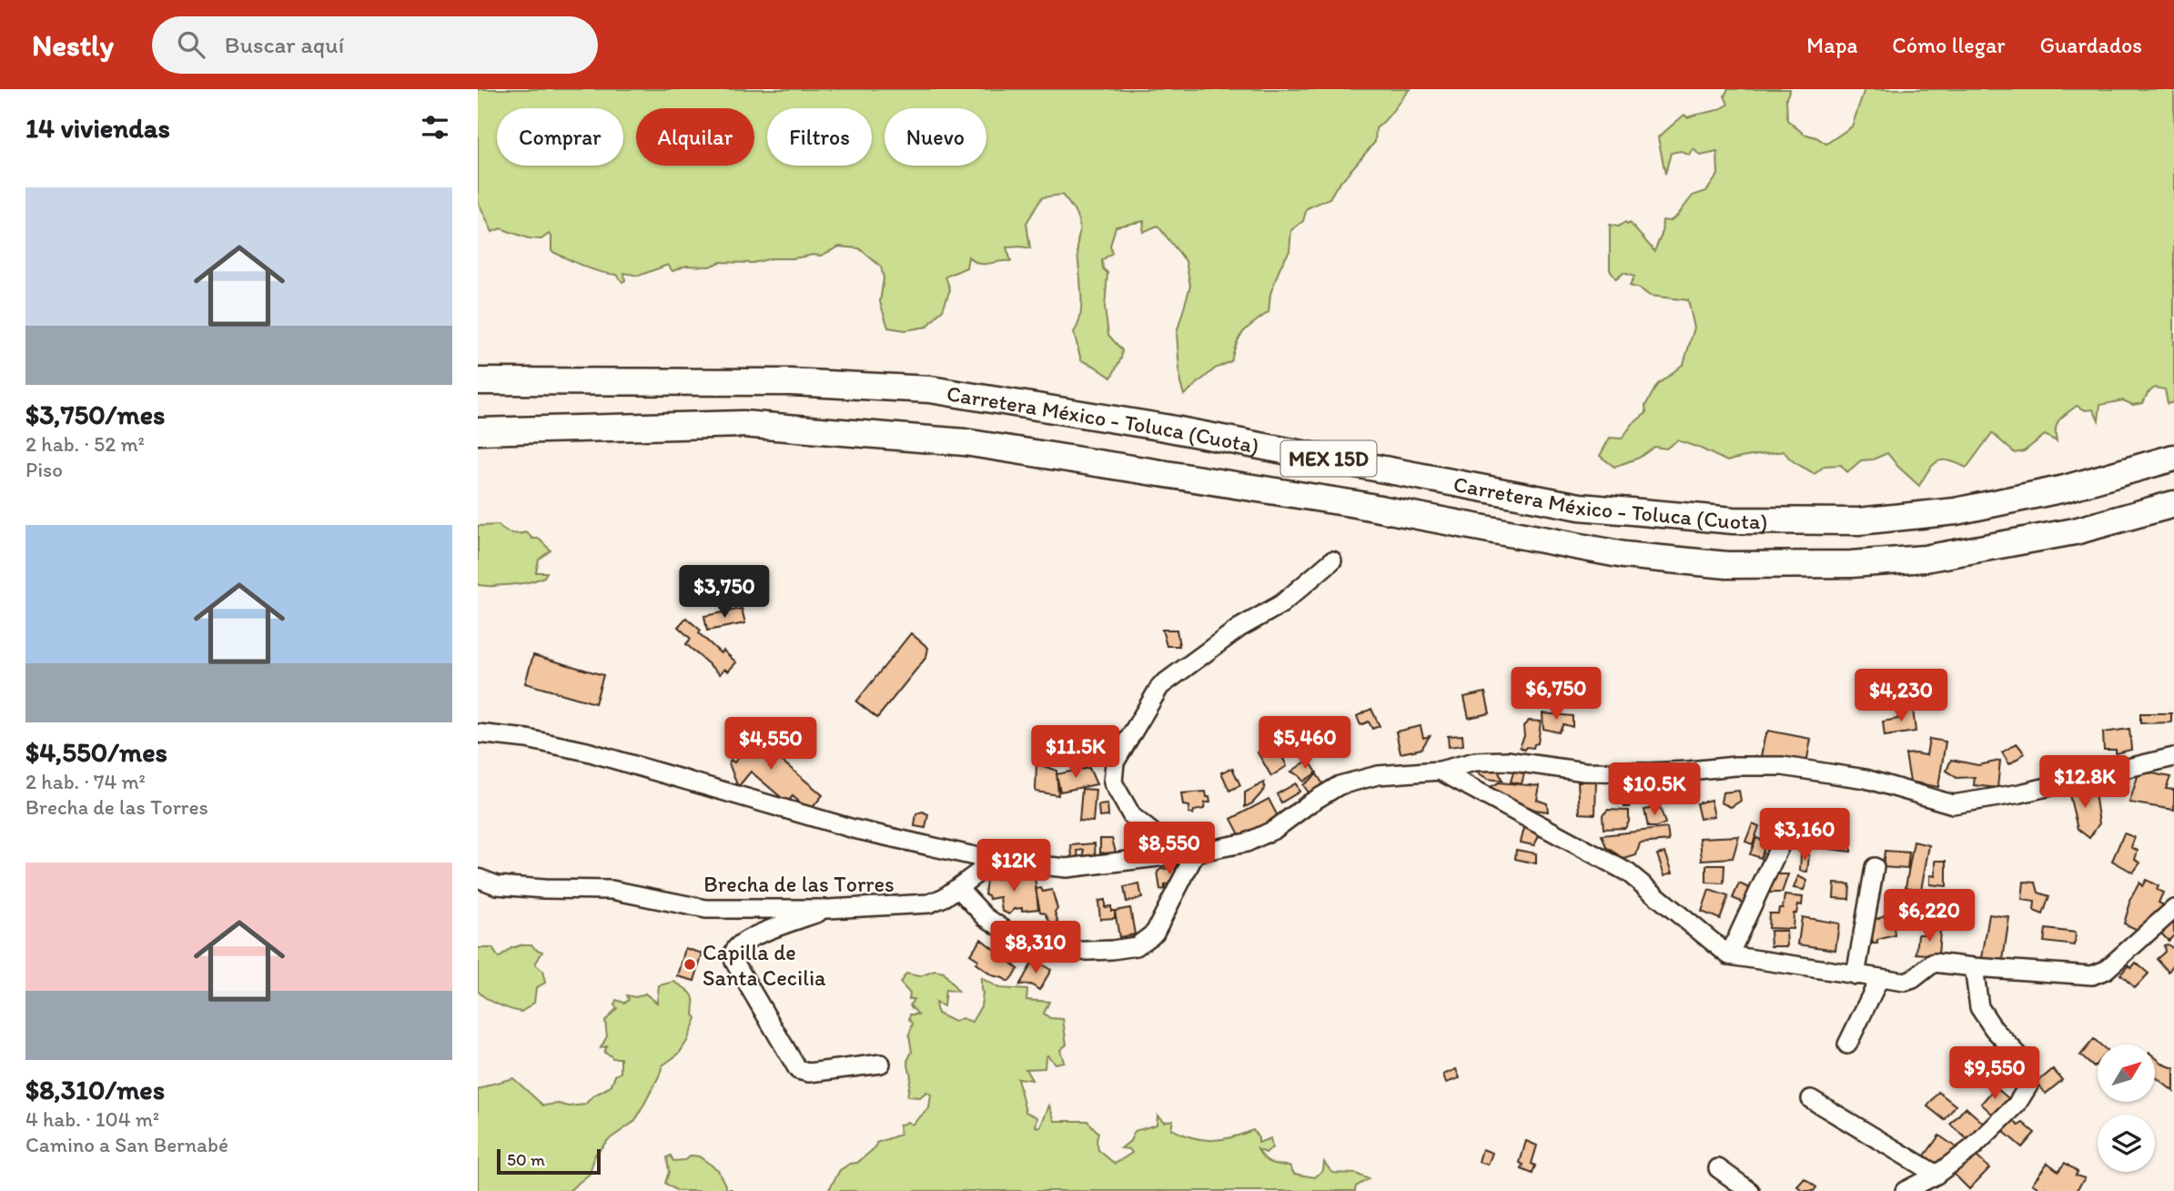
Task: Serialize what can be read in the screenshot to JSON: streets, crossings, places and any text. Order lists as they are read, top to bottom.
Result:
{
  "streets": {
    "highway": ["Carretera México - Toluca (Cuota)", "MEX 15D"],
    "street": ["Brecha de las Torres"]
  },
  "places": ["Capilla de Santa Cecilia"],
  "scale_bar": "50 m",
  "north": "top right",
  "page": {
    "header": "Nestly",
    "search": "Buscar aquí",
    "nav": ["Mapa", "Cómo llegar", "Guardados"],
    "heading": "14 viviendas",
    "chip": [
      "Comprar",
      "Alquilar",
      "Filtros",
      "Nuevo"
    ],
    "list": [
      {
        "name": "$3,750/mes",
        "note": "2 hab. · 52 m² · Piso"
      },
      {
        "name": "$4,550/mes",
        "note": "2 hab. · 74 m² · Brecha de las Torres"
      },
      {
        "name": "$8,310/mes",
        "note": "4 hab. · 104 m² · Camino a San Bernabé"
      }
    ],
    "price": [
      "$3,750",
      "$6,750",
      "$4,230",
      "$5,460",
      "$4,550",
      "$11.5K",
      "$12.8K",
      "$10.5K",
      "$3,160",
      "$8,550",
      "$12K",
      "$6,220",
      "$8,310",
      "$9,550"
    ],
    "scale": "50 m"
  }
}
